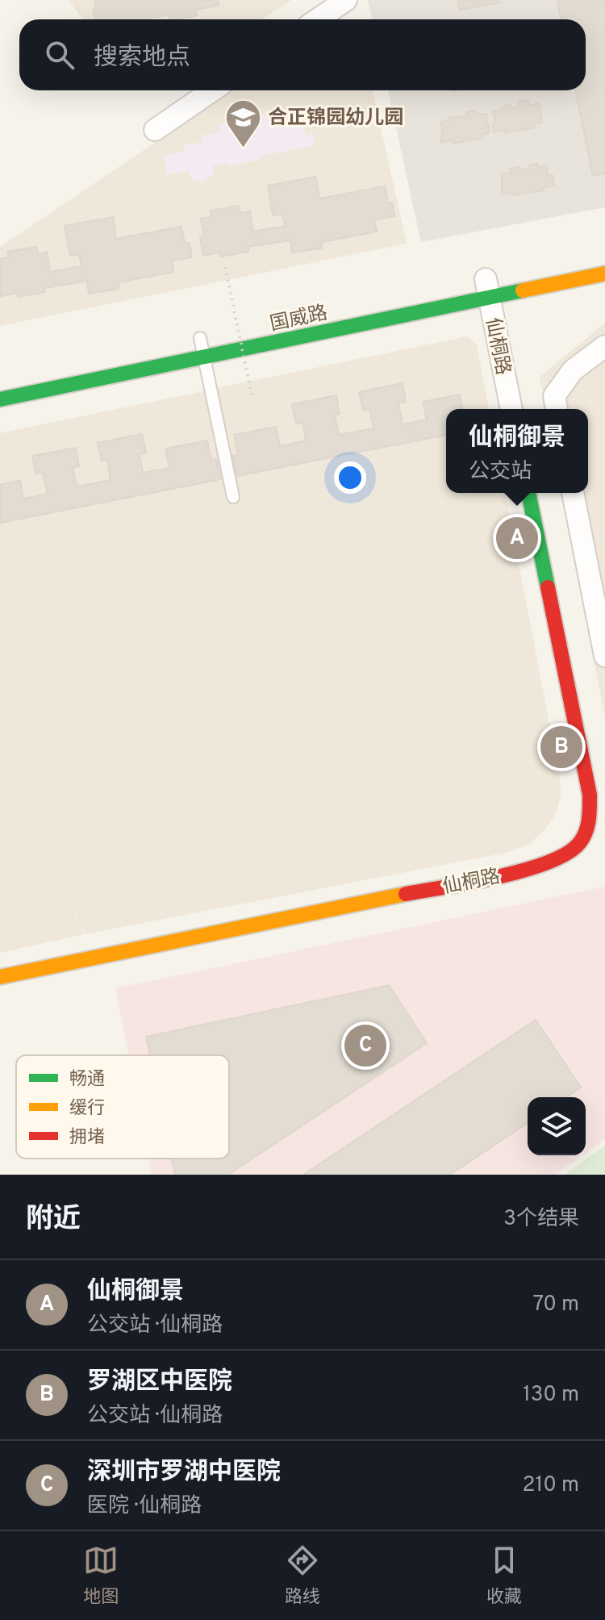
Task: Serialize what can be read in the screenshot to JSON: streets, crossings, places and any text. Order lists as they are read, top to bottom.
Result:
{
  "streets": {
    "street": ["国威路", "仙桐路"]
  },
  "crossings": [
    ["国威路", "仙桐路"]
  ],
  "places": {
    "school or university": ["合正锦园幼儿园"]
  },
  "legend": ["畅通", "缓行", "拥堵"],
  "page": {
    "search": "搜索地点",
    "popup": ["仙桐御景", "公交站"],
    "pins": ["A", "B", "C"],
    "heading": ["附近", "3个结果"],
    "list": [
      {
        "mark": "A",
        "name": "仙桐御景",
        "note": "公交站 · 仙桐路",
        "value": "70 m"
      },
      {
        "mark": "B",
        "name": "罗湖区中医院",
        "note": "公交站 · 仙桐路",
        "value": "130 m"
      },
      {
        "mark": "C",
        "name": "深圳市罗湖中医院",
        "note": "医院 · 仙桐路",
        "value": "210 m"
      }
    ],
    "nav": ["地图", "路线", "收藏"]
  }
}
